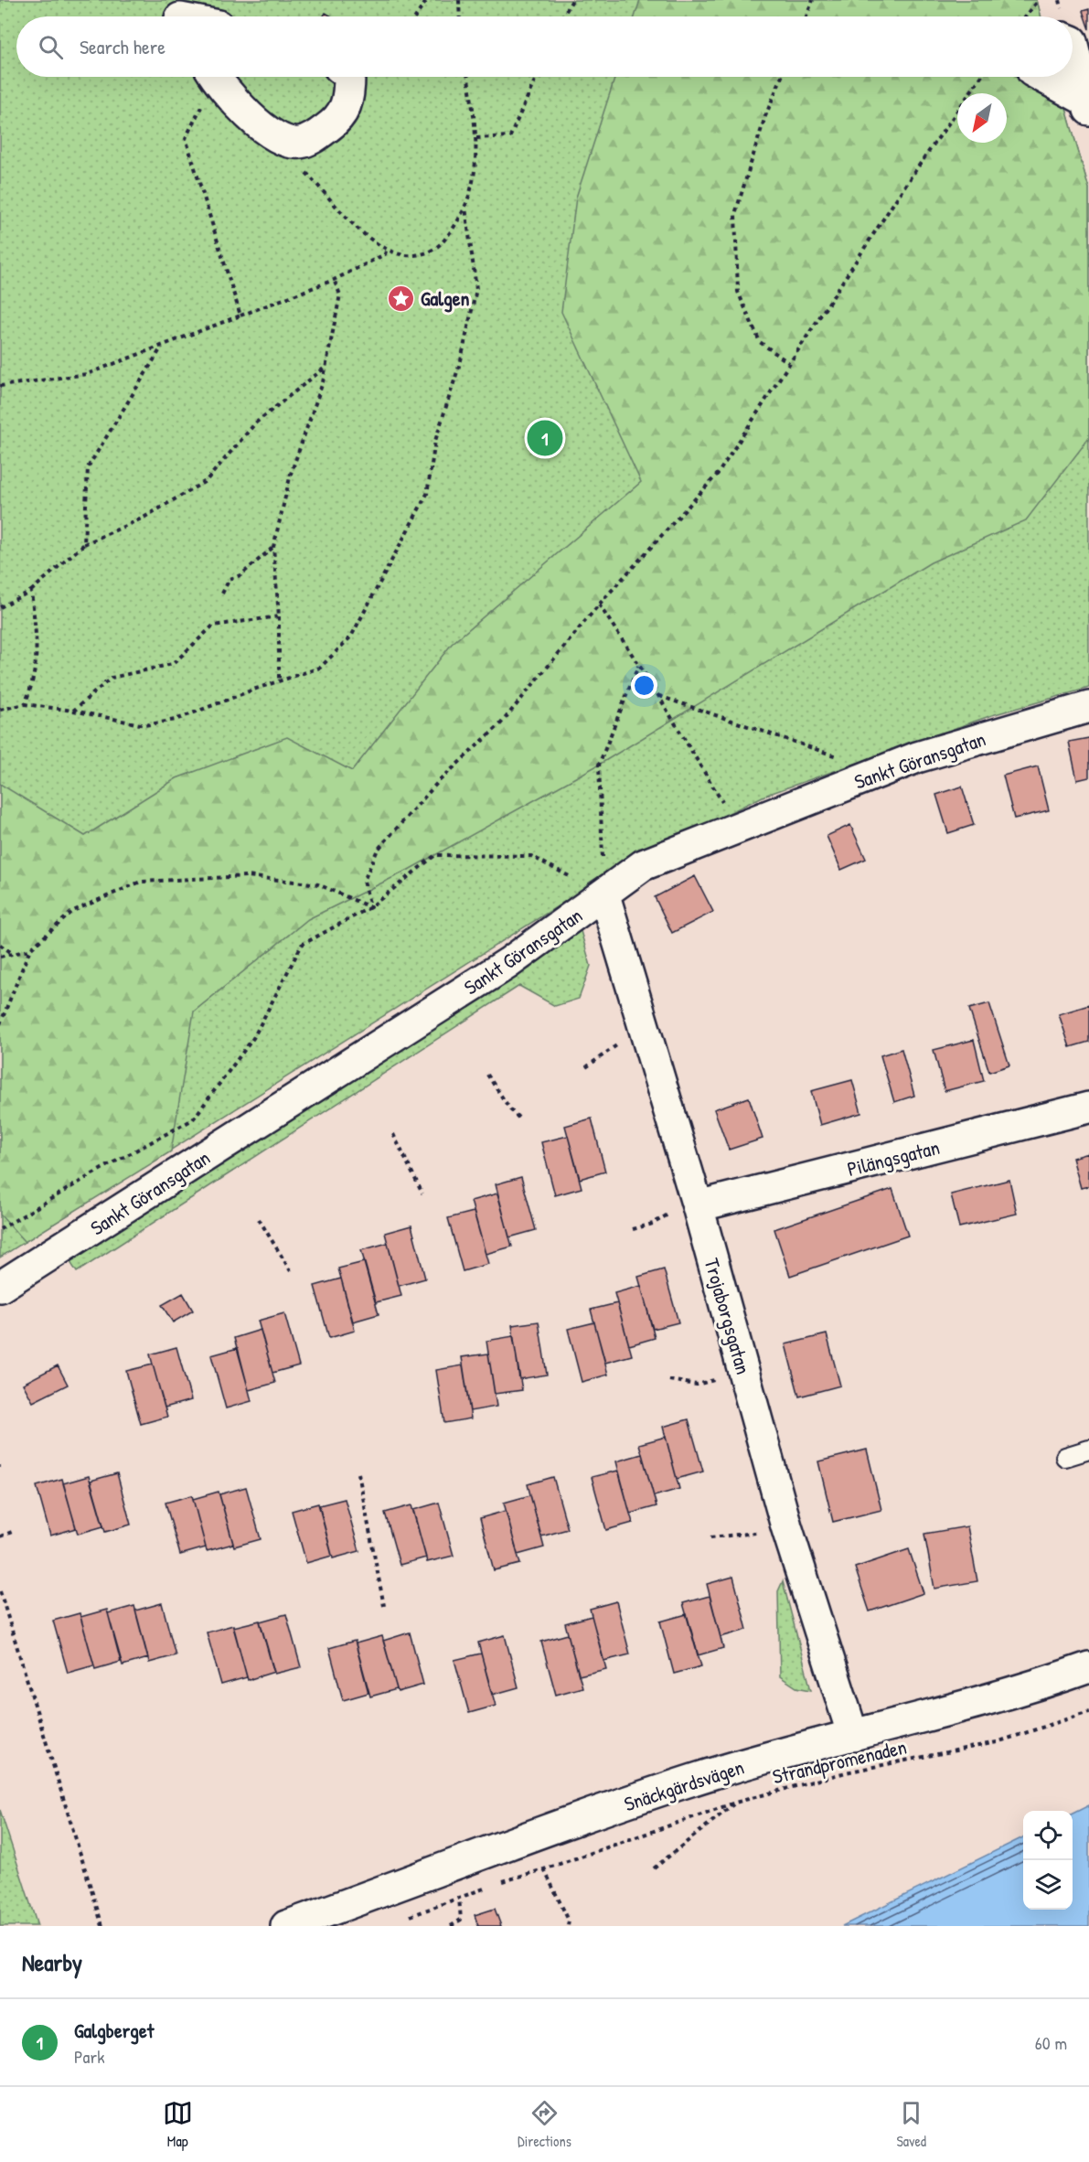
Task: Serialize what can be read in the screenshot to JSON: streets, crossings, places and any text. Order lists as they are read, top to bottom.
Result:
{
  "streets": {
    "street": [
      "Sankt Göransgatan",
      "Pilängsgatan",
      "Trojaborgsgatan",
      "Snäckgärdsvägen"
    ],
    "path": ["Strandpromenaden"]
  },
  "crossings": [
    ["Sankt Göransgatan", "Trojaborgsgatan"],
    ["Pilängsgatan", "Trojaborgsgatan"],
    ["Trojaborgsgatan", "Snäckgärdsvägen"]
  ],
  "places": {
    "place": ["Galgen"]
  },
  "north": "bottom left",
  "page": {
    "search": "Search here",
    "pins": "1",
    "heading": "Nearby",
    "list": [
      {
        "mark": "1",
        "name": "Galgberget",
        "note": "Park",
        "value": "60 m"
      }
    ],
    "nav": ["Map", "Directions", "Saved"]
  }
}
